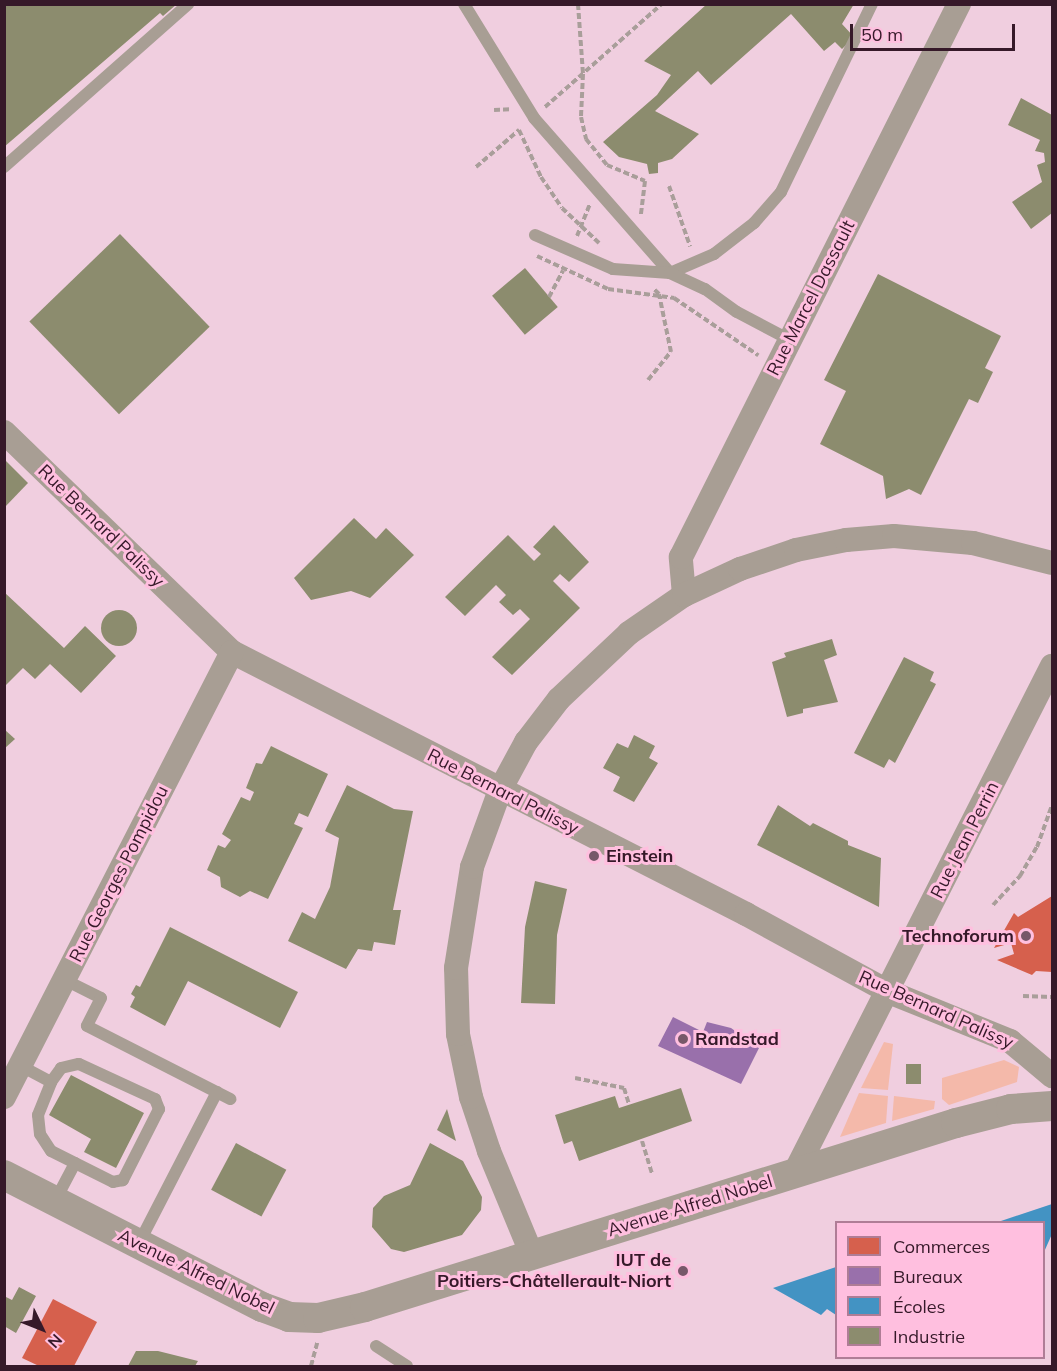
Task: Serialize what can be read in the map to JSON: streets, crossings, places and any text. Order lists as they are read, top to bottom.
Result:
{
  "streets": {
    "street": [
      "Rue Marcel Dassault",
      "Rue Bernard Palissy",
      "Rue Jean Perrin",
      "Rue Georges Pompidou",
      "Avenue Alfred Nobel"
    ]
  },
  "crossings": [
    ["Rue Bernard Palissy", "Rue Jean Perrin"],
    ["Rue Bernard Palissy", "Rue Georges Pompidou"],
    ["Rue Jean Perrin", "Avenue Alfred Nobel"]
  ],
  "places": [
    "Einstein",
    "Technoforum",
    "Randstad",
    "IUT de Poitiers-Châtellerault-Niort"
  ],
  "legend": [
    "Commerces",
    "Bureaux",
    "Écoles",
    "Industrie"
  ],
  "scale_bar": "50 m",
  "north": "bottom right"
}
